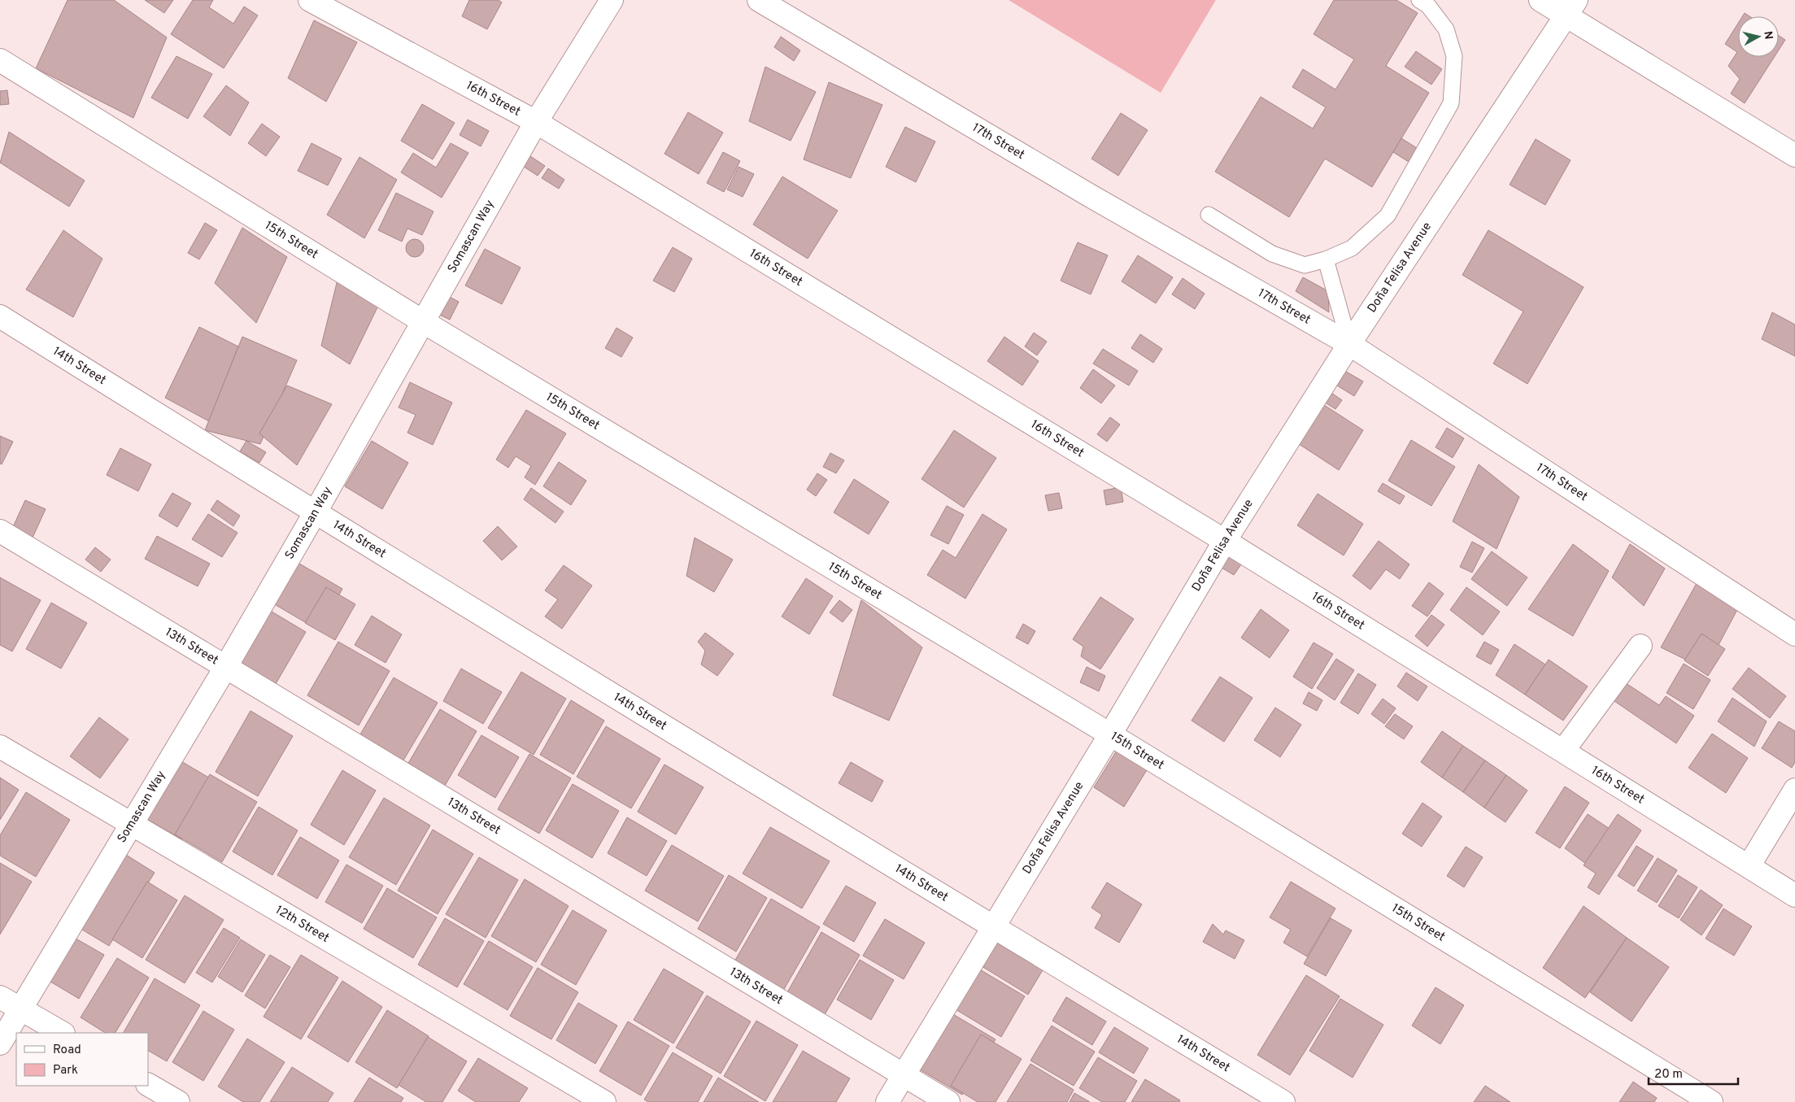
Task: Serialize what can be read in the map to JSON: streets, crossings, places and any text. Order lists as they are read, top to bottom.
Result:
{
  "streets": {
    "street": [
      "16th Street",
      "17th Street",
      "Somascan Way",
      "15th Street",
      "Doña Felisa Avenue",
      "14th Street",
      "13th Street",
      "12th Street"
    ]
  },
  "crossings": [
    ["16th Street", "Somascan Way"],
    ["16th Street", "Doña Felisa Avenue"],
    ["17th Street", "Doña Felisa Avenue"],
    ["Somascan Way", "15th Street"],
    ["Somascan Way", "14th Street"],
    ["Somascan Way", "13th Street"],
    ["Somascan Way", "12th Street"],
    ["15th Street", "Doña Felisa Avenue"],
    ["Doña Felisa Avenue", "14th Street"],
    ["Doña Felisa Avenue", "13th Street"]
  ],
  "legend": ["Road", "Park"],
  "scale_bar": "20 m",
  "north": "right"
}
